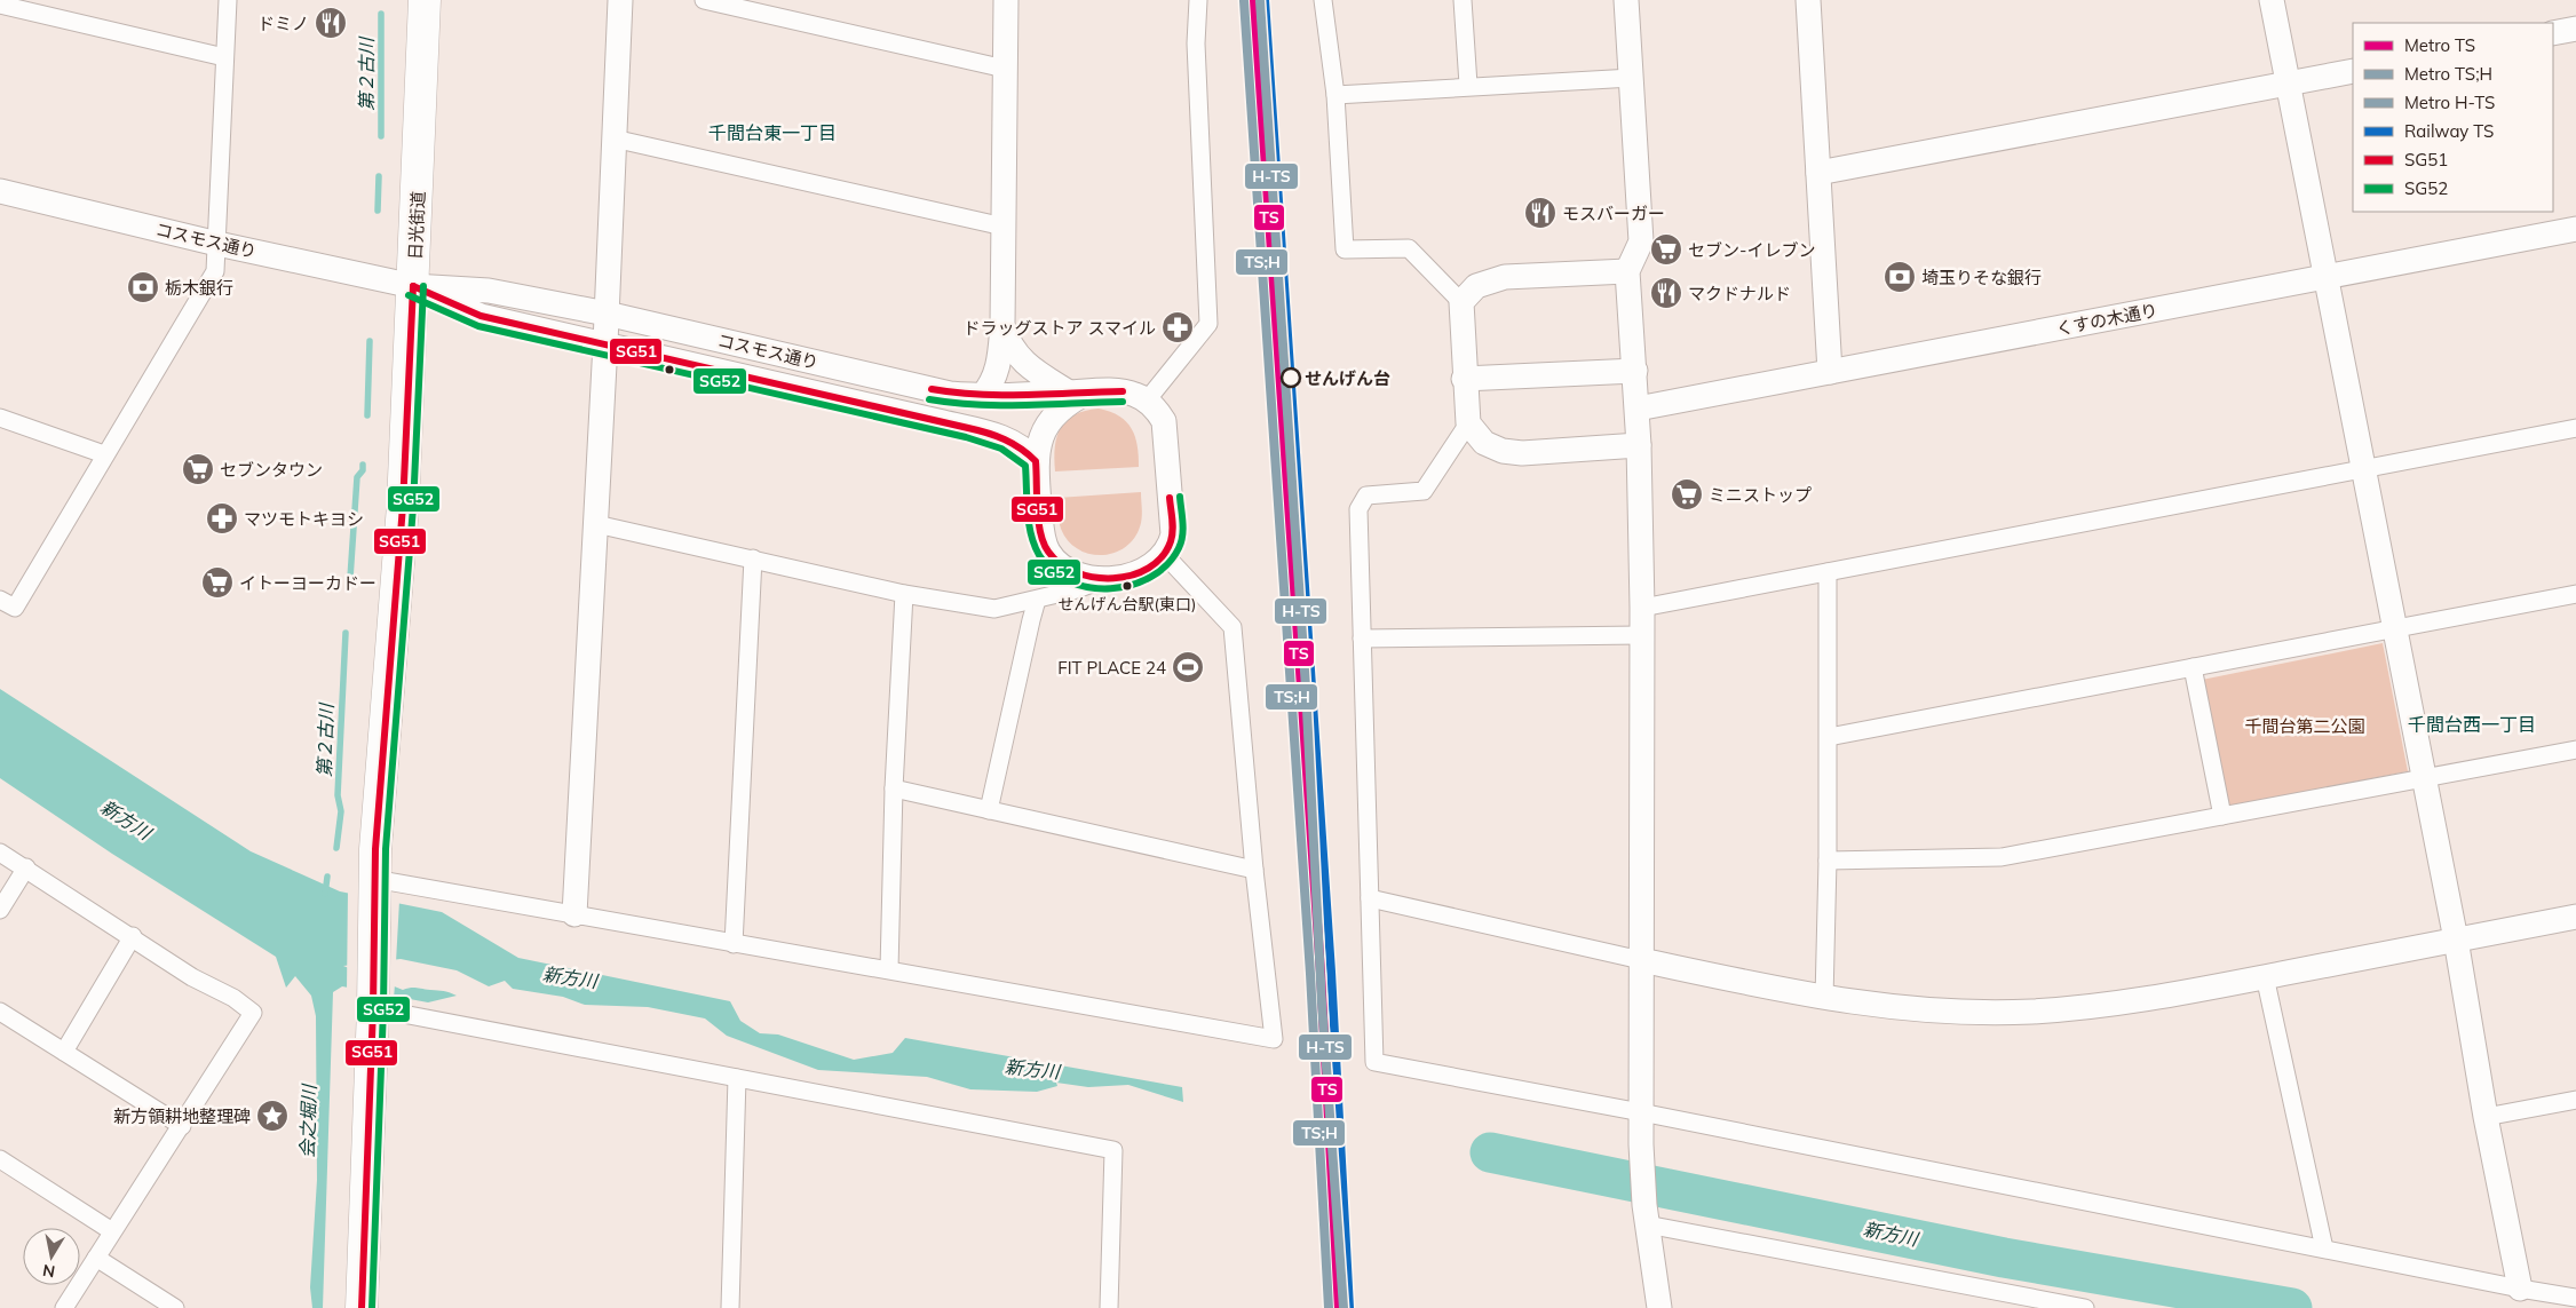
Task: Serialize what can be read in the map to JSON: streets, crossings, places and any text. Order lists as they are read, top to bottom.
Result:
{
  "streets": {
    "highway": ["日光街道"],
    "street": ["コスモス通り", "くすの木通り"]
  },
  "crossings": [
    ["日光街道", "コスモス通り"]
  ],
  "districts": ["千間台東一丁目", "千間台西一丁目"],
  "water": ["第２古川", "新方川", "会之堀川"],
  "parks": ["千間台第二公園"],
  "places": {
    "restaurant": ["ドミノ", "モスバーガー", "マクドナルド"],
    "supermarket": [
      "セブン-イレブン",
      "セブンタウン",
      "ミニストップ",
      "イトーヨーカドー"
    ],
    "bank": ["埼玉りそな銀行", "栃木銀行"],
    "pharmacy": ["ドラッグストア スマイル", "マツモトキヨシ"],
    "other": ["せんげん台", "せんげん台駅(東口)"],
    "sports": ["FIT PLACE 24"],
    "place": ["新方領耕地整理碑"]
  },
  "lines": [
    "metro line TS",
    "rail line TS",
    "metro line TS;H",
    "metro line H-TS",
    "transit line SG51",
    "transit line SG52"
  ],
  "legend": [
    "Metro TS",
    "Metro TS;H",
    "Metro H-TS",
    "Railway TS",
    "SG51",
    "SG52"
  ],
  "north": "bottom"
}
